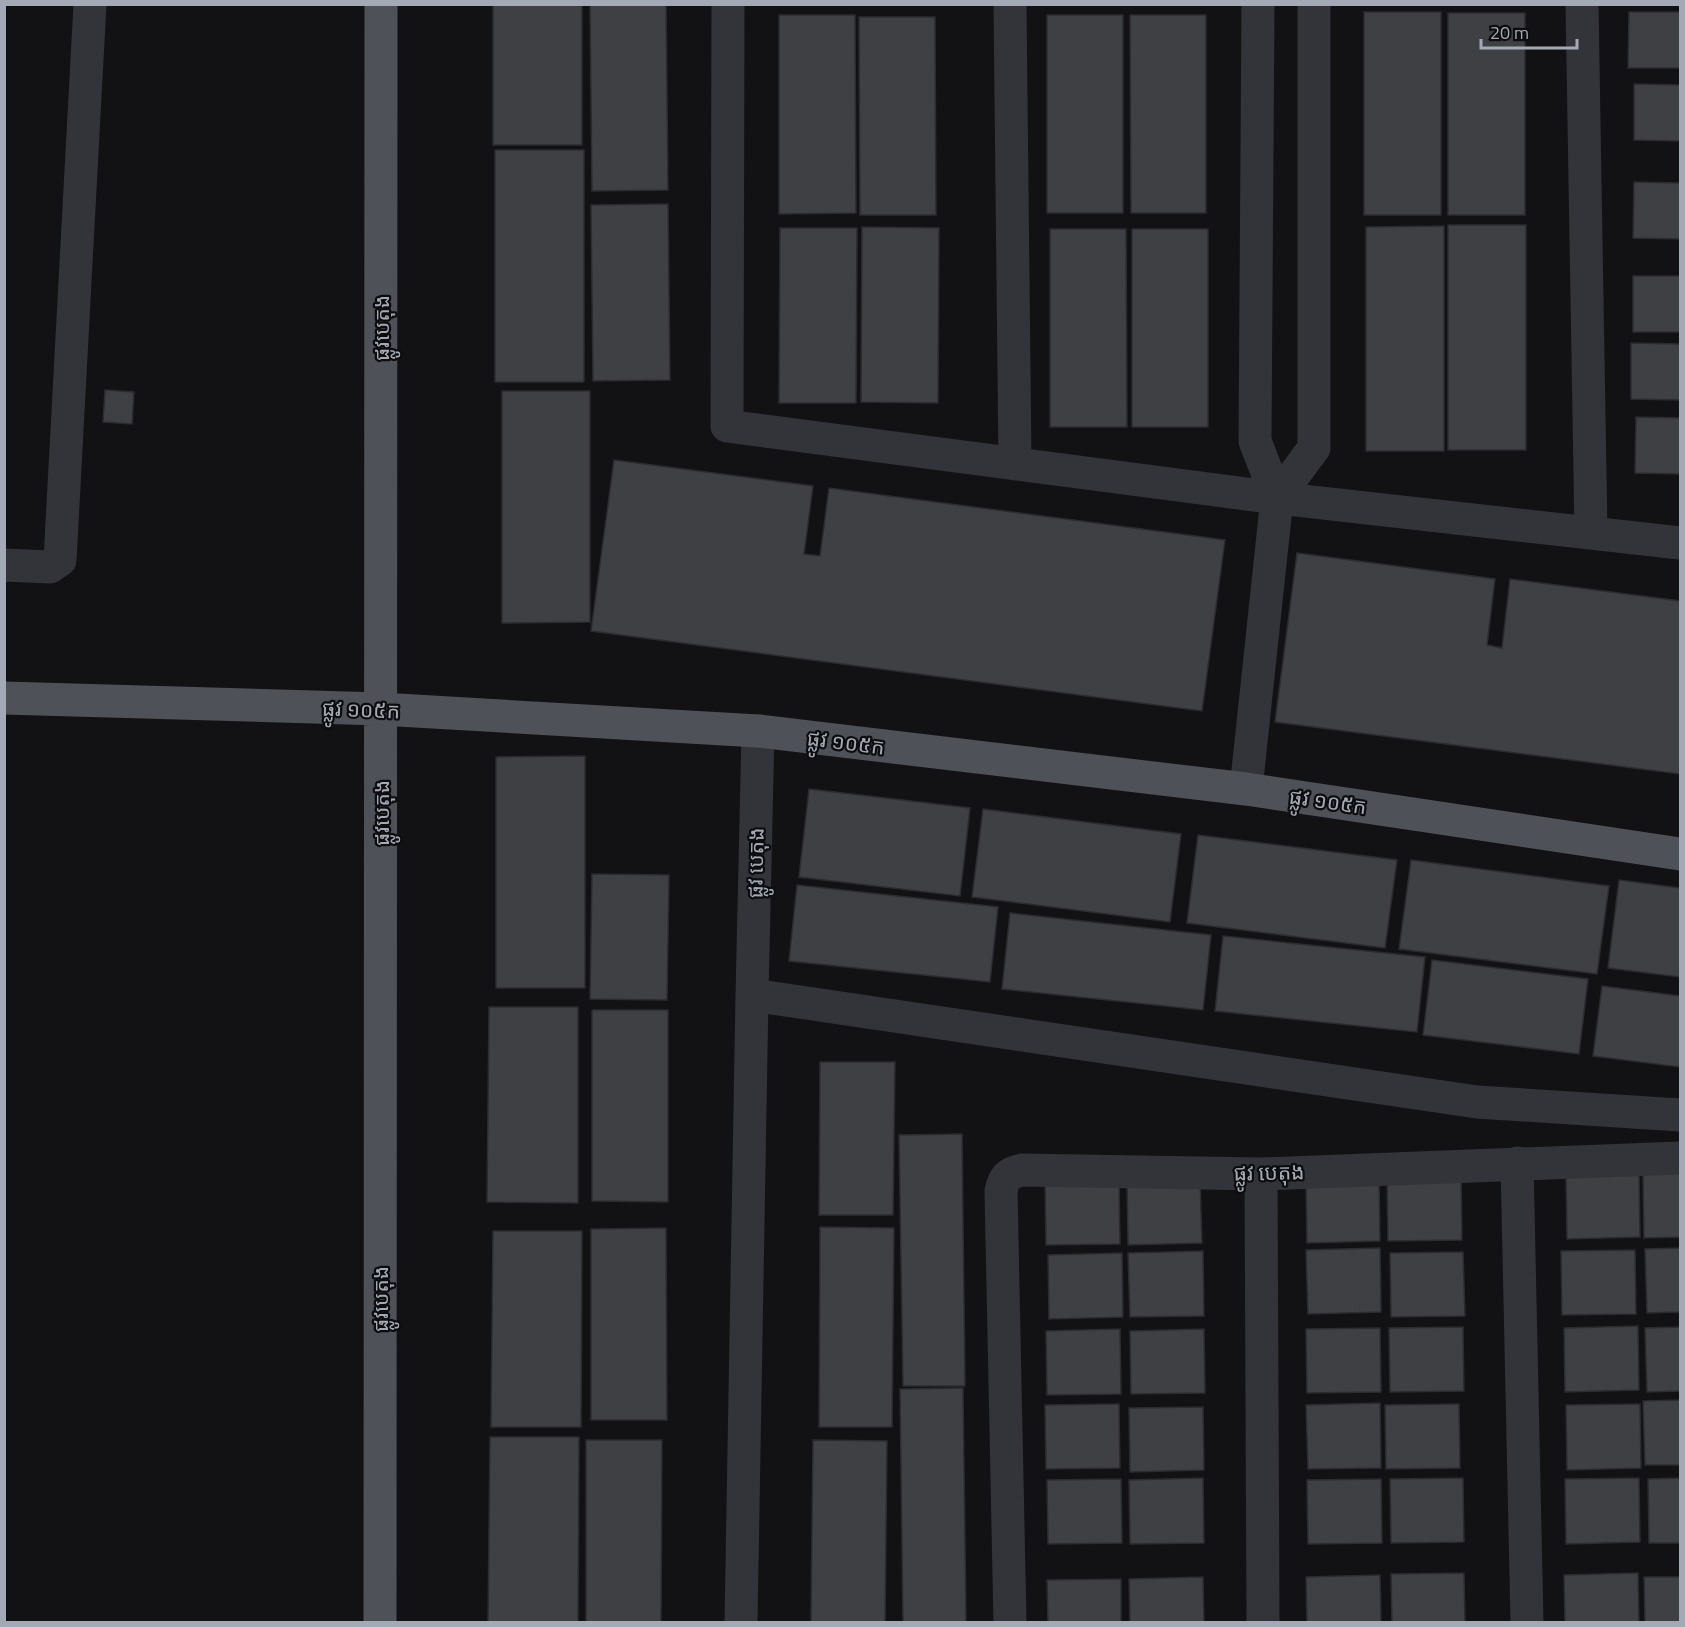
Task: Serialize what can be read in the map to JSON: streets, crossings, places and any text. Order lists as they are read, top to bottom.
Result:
{
  "streets": {
    "main road": ["ផ្លូវបេតុង", "ផ្លូវ ១០៥ក"],
    "street": ["ផ្លូវ បេតុង"]
  },
  "crossings": [
    ["ផ្លូវបេតុង", "ផ្លូវ ១០៥ក"],
    ["ផ្លូវ ១០៥ក", "ផ្លូវ បេតុង"]
  ],
  "scale_bar": "20 m"
}
